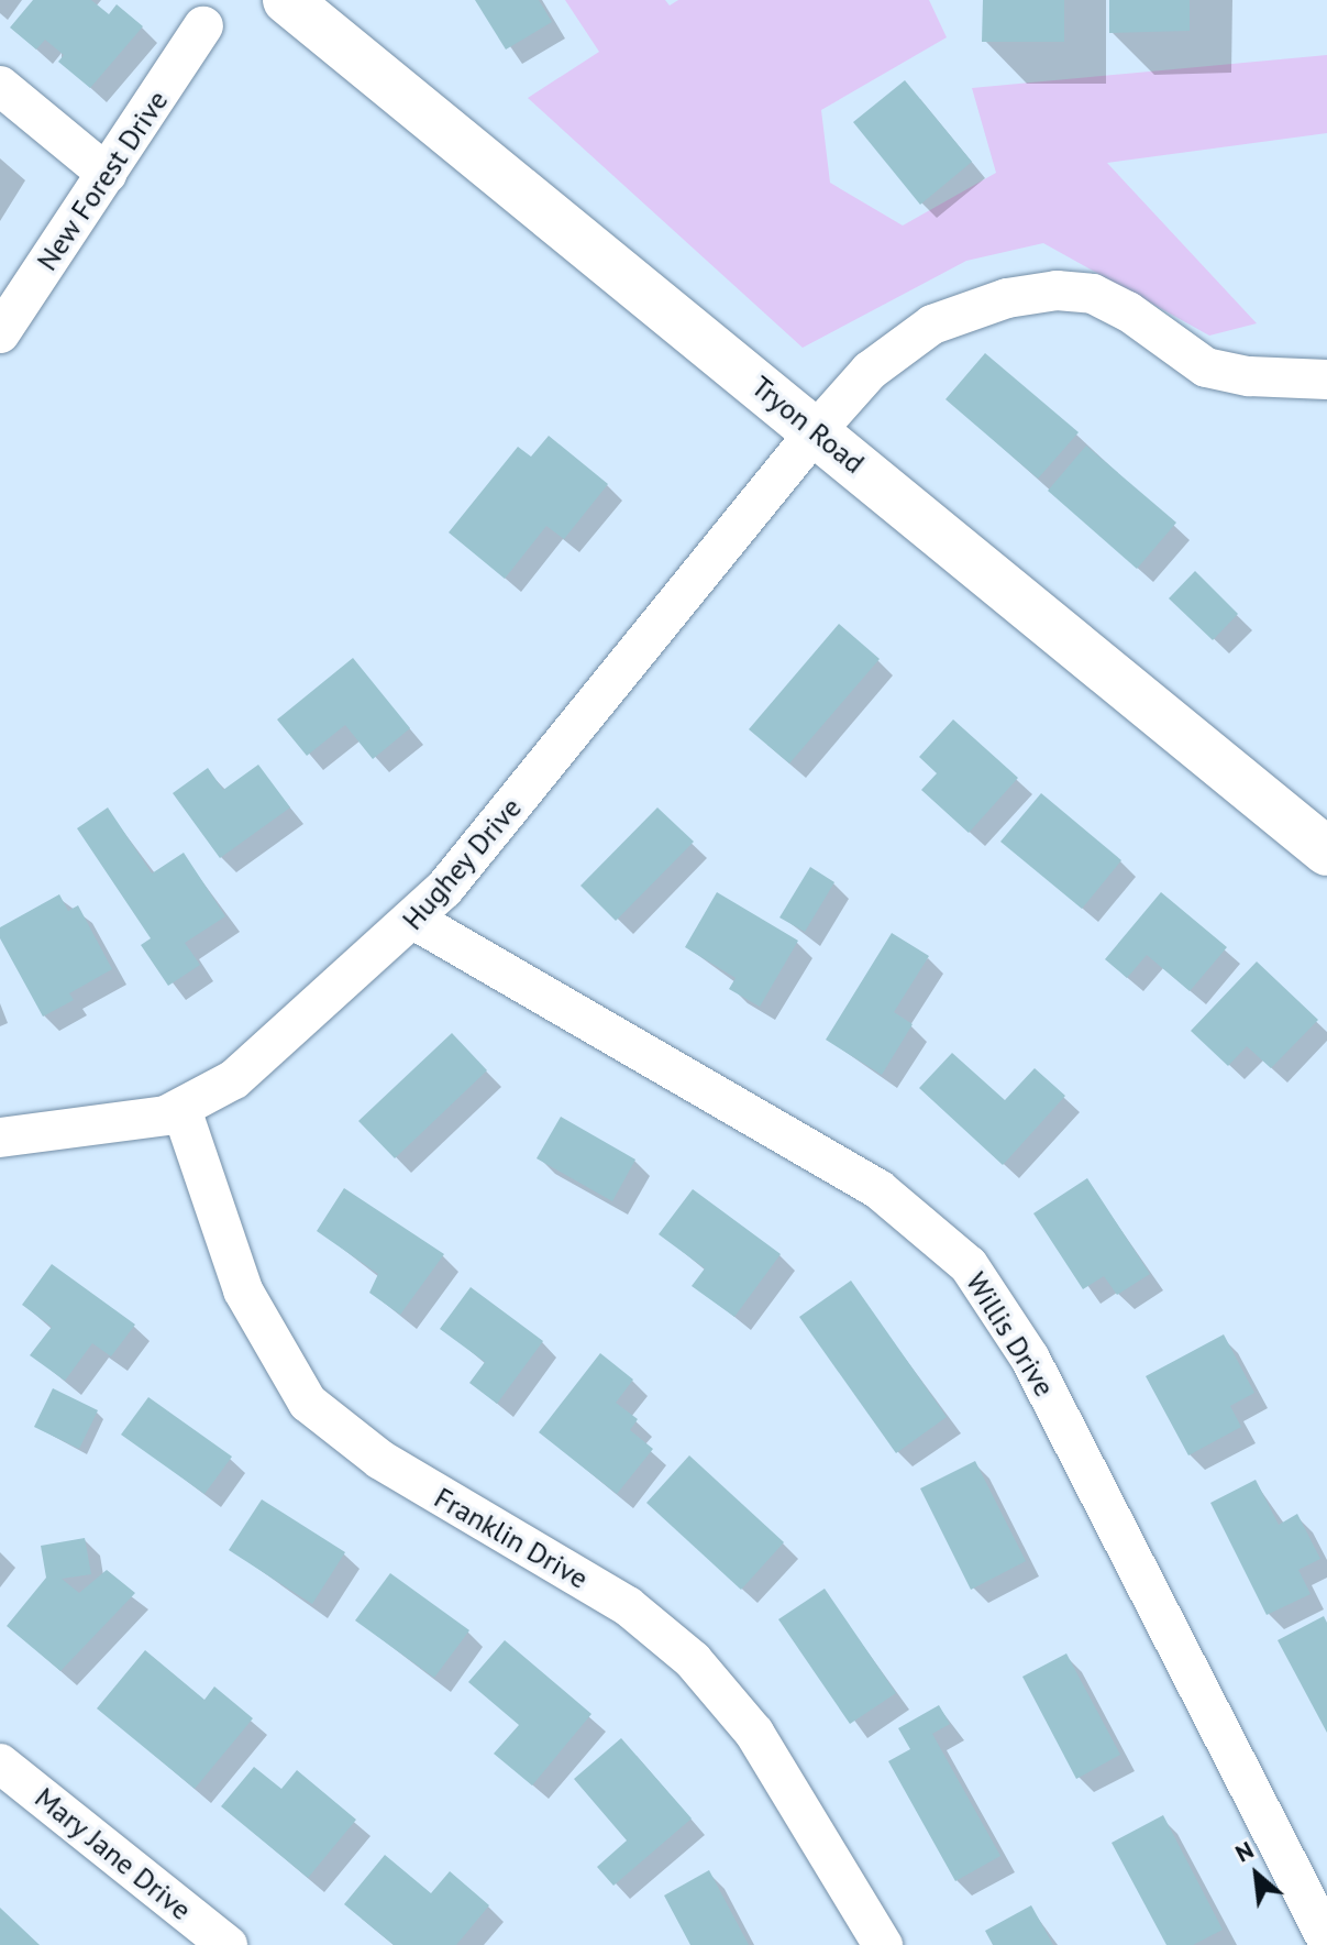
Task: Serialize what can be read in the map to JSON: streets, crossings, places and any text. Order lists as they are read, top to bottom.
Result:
{
  "streets": {
    "street": [
      "New Forest Drive",
      "Tryon Road",
      "Hughey Drive",
      "Willis Drive",
      "Franklin Drive",
      "Mary Jane Drive"
    ]
  },
  "crossings": [
    ["Tryon Road", "Hughey Drive"],
    ["Hughey Drive", "Willis Drive"],
    ["Hughey Drive", "Franklin Drive"]
  ],
  "north": "top left"
}
